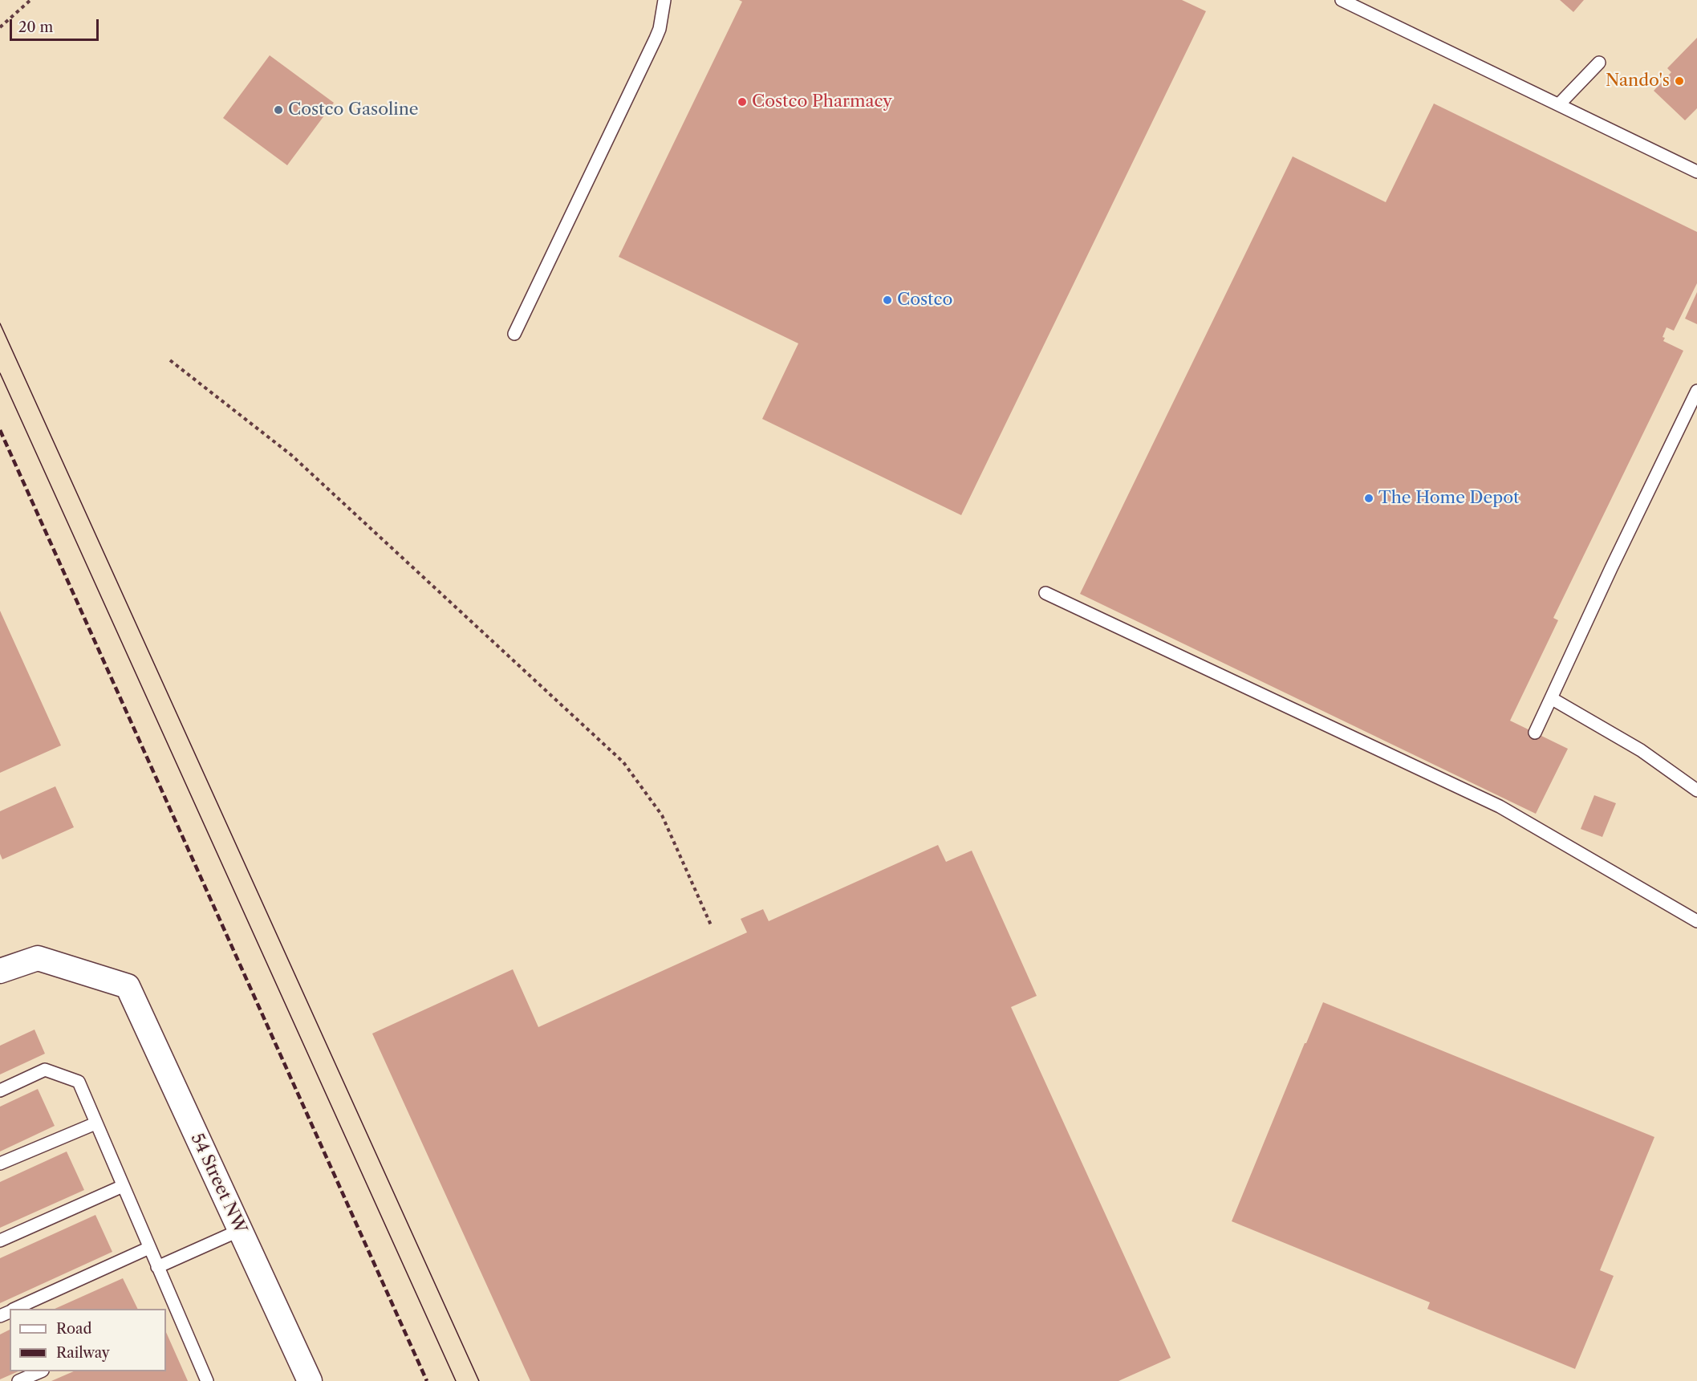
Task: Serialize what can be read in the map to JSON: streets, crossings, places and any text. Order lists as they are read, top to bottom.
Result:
{
  "streets": {
    "street": ["54 Street NW"]
  },
  "places": [
    "Nando's",
    "Costco Pharmacy",
    "Costco Gasoline",
    "Costco",
    "The Home Depot"
  ],
  "legend": ["Road", "Railway"],
  "scale_bar": "20 m"
}
